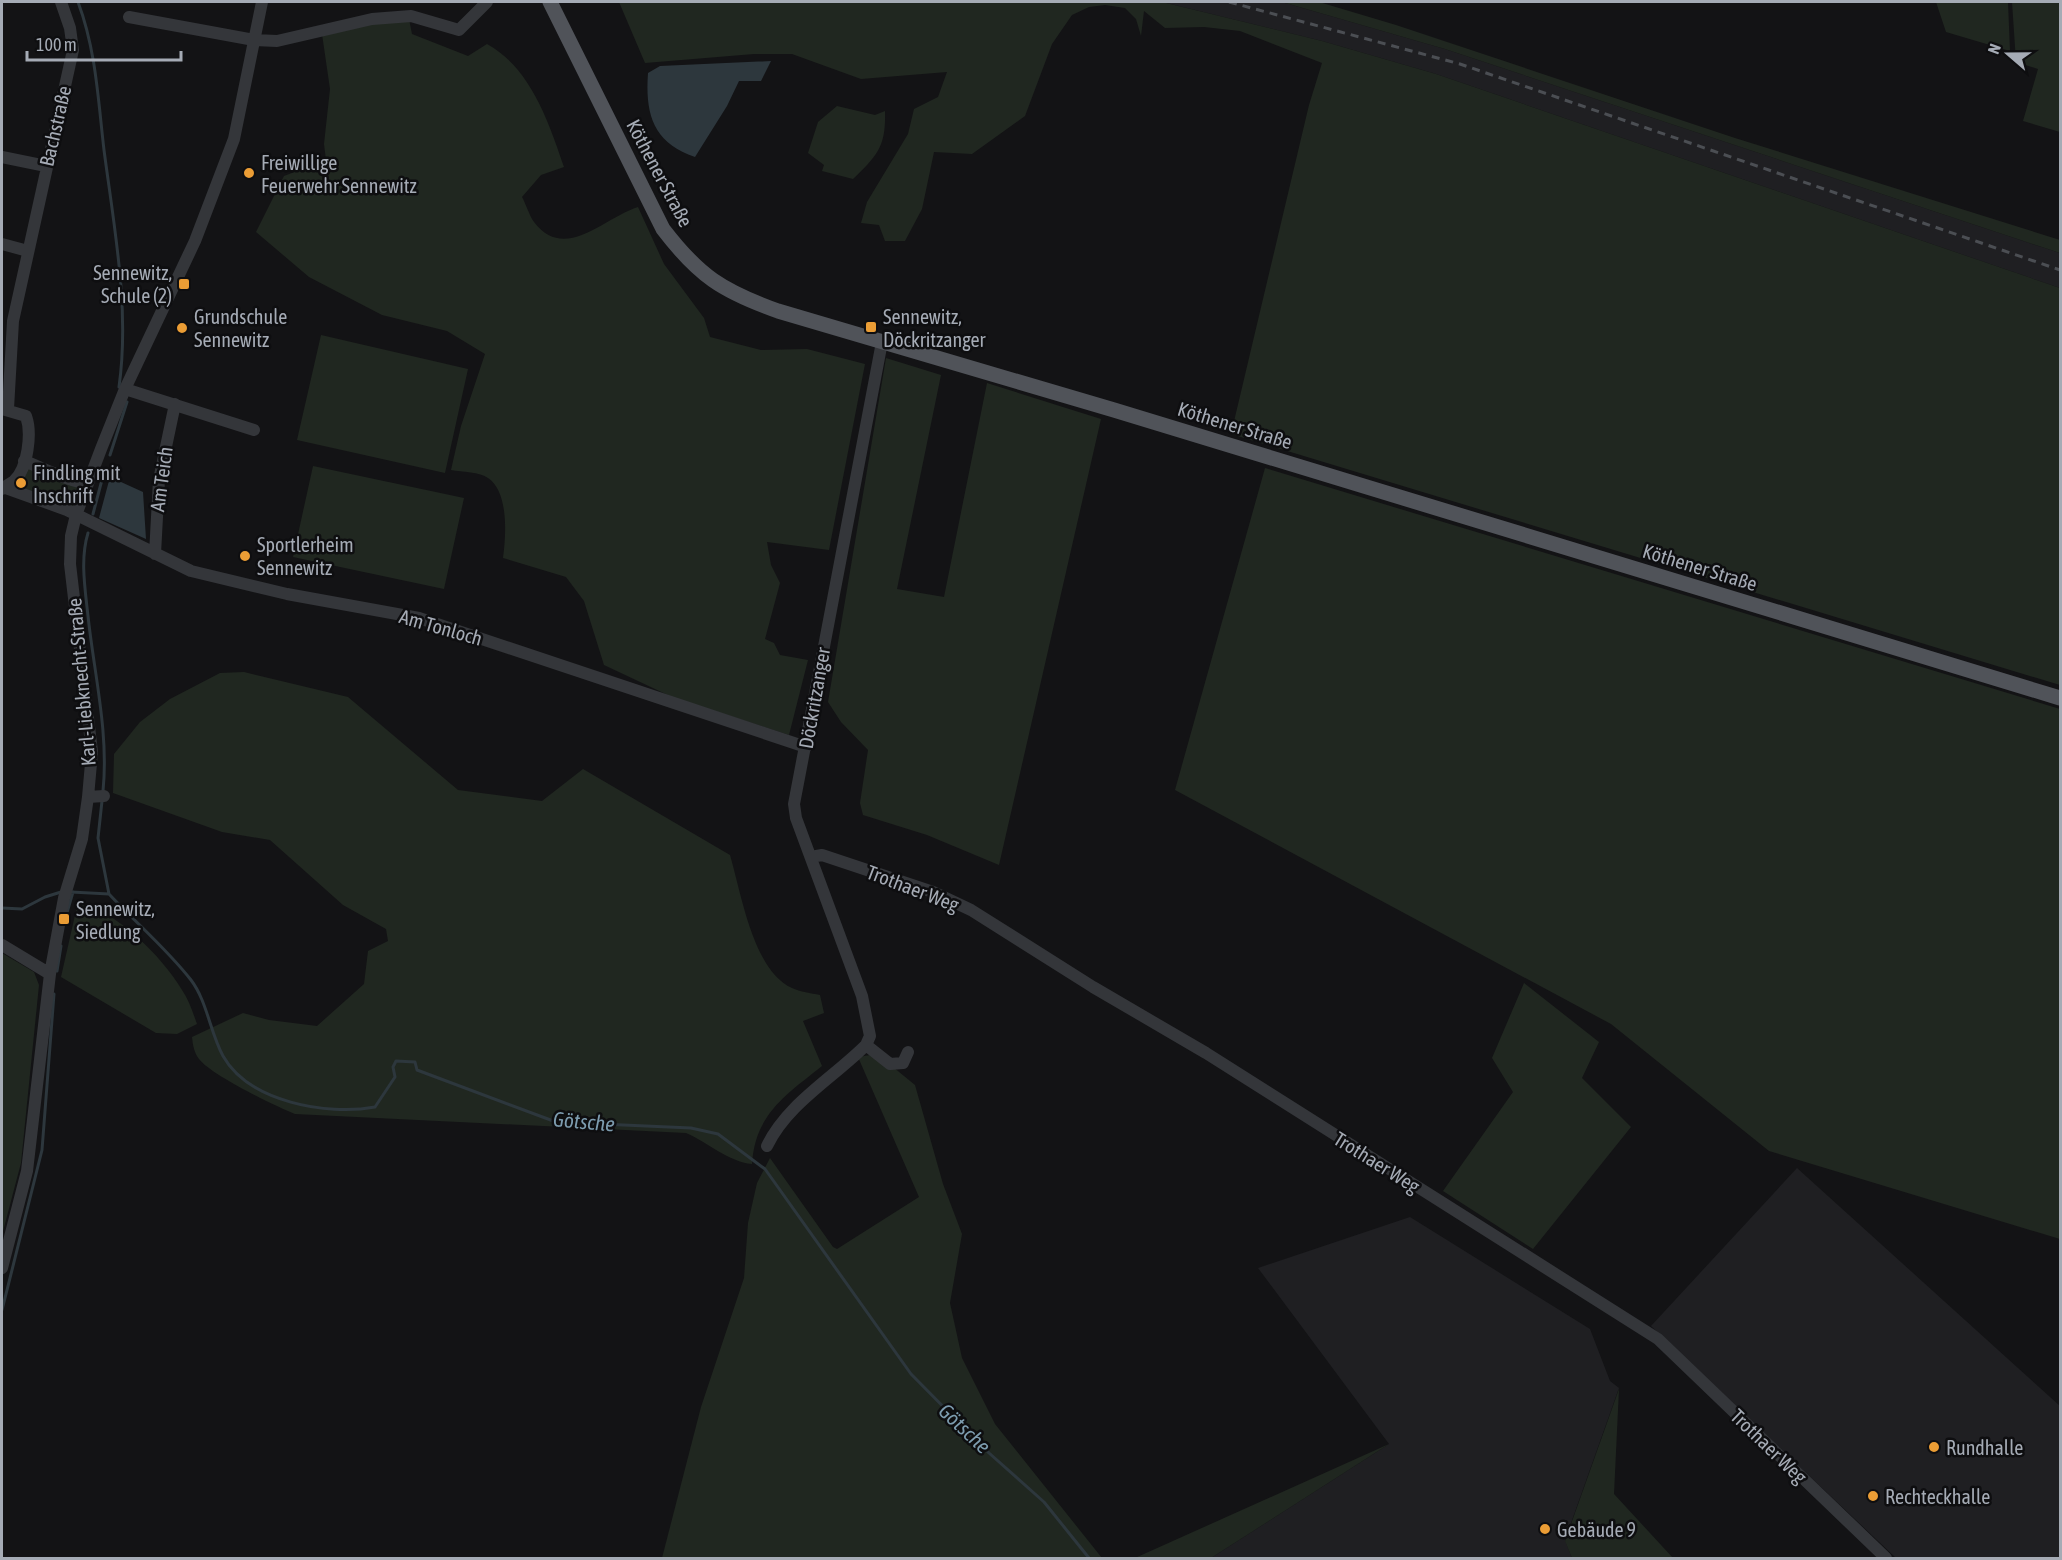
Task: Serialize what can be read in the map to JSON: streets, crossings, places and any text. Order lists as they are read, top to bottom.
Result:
{
  "streets": {
    "main road": ["Köthener Straße"],
    "street": [
      "Bachstraße",
      "Am Teich",
      "Am Tonloch",
      "Karl-Liebknecht-Straße",
      "Döckritzanger",
      "Trothaer Weg"
    ]
  },
  "crossings": [
    ["Köthener Straße", "Döckritzanger"],
    ["Am Teich", "Am Tonloch"],
    ["Am Tonloch", "Karl-Liebknecht-Straße"],
    ["Am Tonloch", "Döckritzanger"],
    ["Döckritzanger", "Trothaer Weg"]
  ],
  "water": ["Götsche"],
  "places": {
    "other": [
      "Freiwillige Feuerwehr Sennewitz",
      "Grundschule Sennewitz",
      "Findling mit Inschrift",
      "Sportlerheim Sennewitz",
      "Rundhalle",
      "Rechteckhalle",
      "Gebäude 9"
    ],
    "transit": ["Sennewitz, Schule (2)", "Sennewitz, Döckritzanger", "Sennewitz, Siedlung"]
  },
  "scale_bar": "100 m",
  "north": "left"
}
